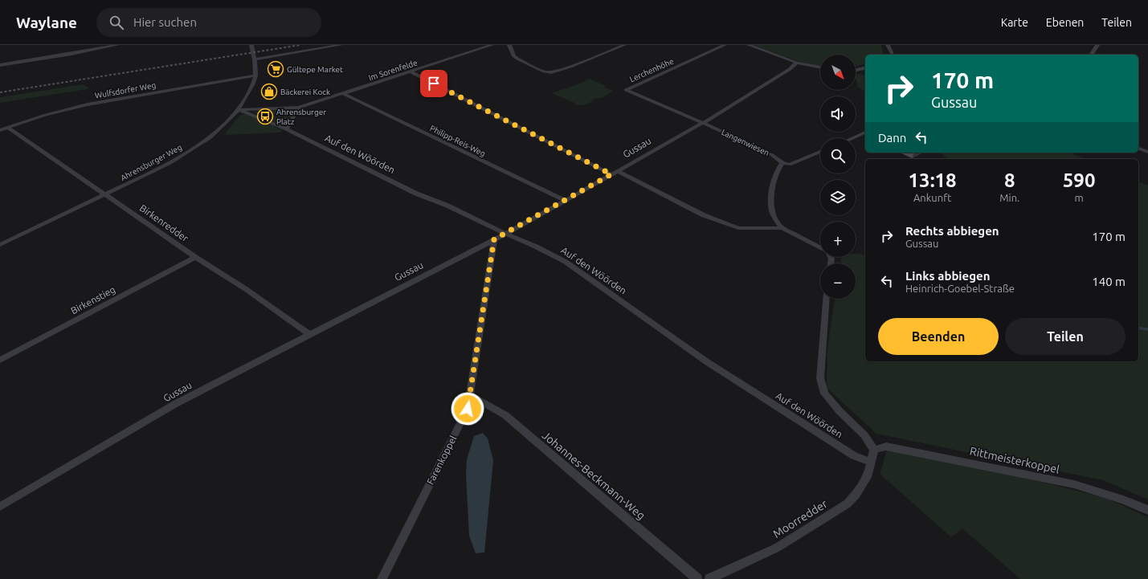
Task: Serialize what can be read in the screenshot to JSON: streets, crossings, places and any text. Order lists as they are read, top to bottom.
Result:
{
  "streets": {
    "street": [
      "Im Sorenfelde",
      "Lerchenhöhe",
      "Wulfsdorfer Weg",
      "Philipp-Reis-Weg",
      "Langenwiesen",
      "Gussau",
      "Auf den Wöörden",
      "Ahrensburger Weg",
      "Birkenredder",
      "Birkenstieg",
      "Farenkoppel",
      "Rittmeisterkoppel",
      "Johannes-Beckmann-Weg",
      "Moorredder"
    ]
  },
  "crossings": [
    ["Im Sorenfelde", "Philipp-Reis-Weg"],
    ["Lerchenhöhe", "Langenwiesen"],
    ["Lerchenhöhe", "Gussau"],
    ["Wulfsdorfer Weg", "Ahrensburger Weg"],
    ["Wulfsdorfer Weg", "Birkenredder"],
    ["Philipp-Reis-Weg", "Gussau"],
    ["Langenwiesen", "Gussau"],
    ["Gussau", "Auf den Wöörden"],
    ["Gussau", "Birkenredder"],
    ["Gussau", "Farenkoppel"],
    ["Auf den Wöörden", "Moorredder"],
    ["Ahrensburger Weg", "Birkenredder"],
    ["Birkenredder", "Birkenstieg"],
    ["Farenkoppel", "Johannes-Beckmann-Weg"],
    ["Rittmeisterkoppel", "Moorredder"]
  ],
  "places": {
    "supermarket": ["Gültepe Market"],
    "shop": ["Bäckerei Kock"],
    "bus stop": ["Ahrensburger Platz"]
  },
  "north": "bottom right",
  "page": {
    "header": "Waylane",
    "search": "Hier suchen",
    "nav": ["Karte", "Ebenen", "Teilen"],
    "map_buttons": ["+", "−"],
    "turn": ["170 m", "Gussau"],
    "then": "Dann",
    "eta": [
      "13:18",
      "Ankunft",
      "8",
      "Min.",
      "590",
      "m"
    ],
    "list": [
      {
        "name": "Rechts abbiegen",
        "note": "Gussau",
        "value": "170 m"
      },
      {
        "name": "Links abbiegen",
        "note": "Heinrich-Goebel-Straße",
        "value": "140 m"
      }
    ],
    "buttons": ["Beenden", "Teilen"]
  }
}
